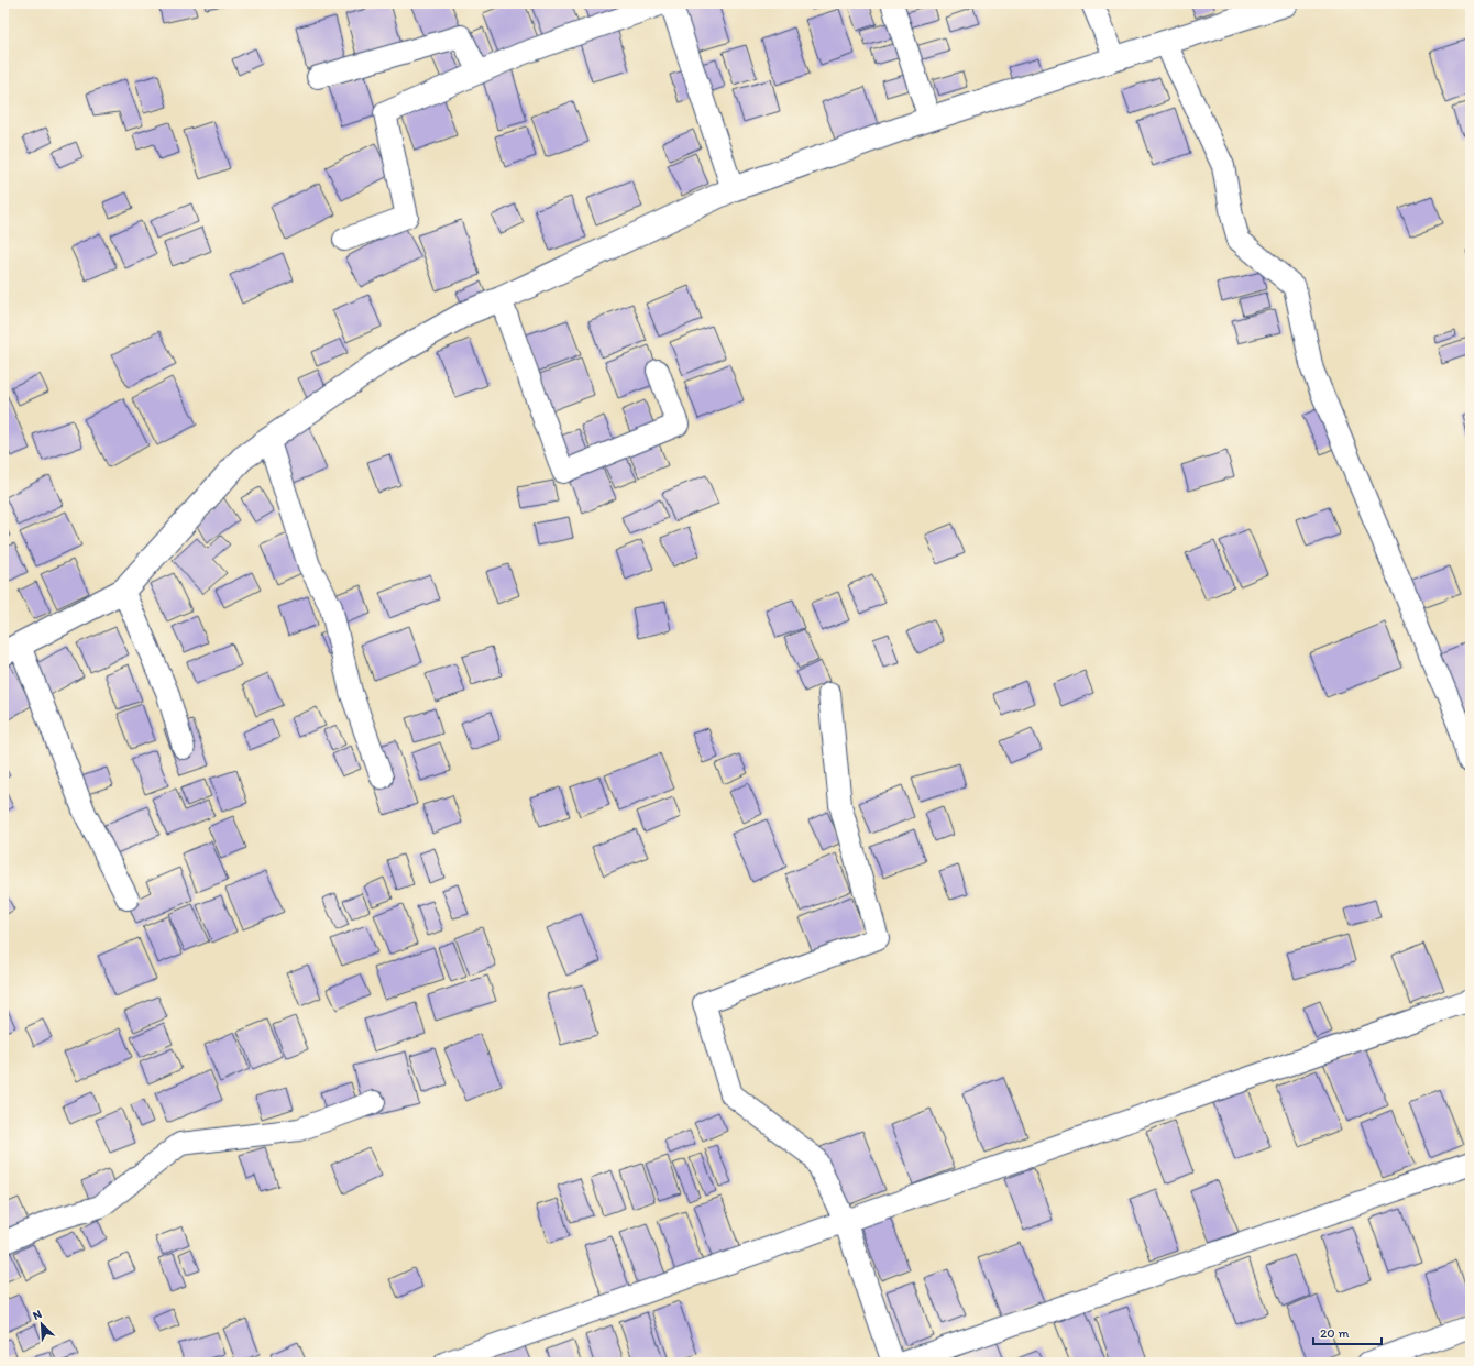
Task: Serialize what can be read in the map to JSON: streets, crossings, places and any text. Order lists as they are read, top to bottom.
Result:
{
  "scale_bar": "20 m",
  "north": "top left"
}
